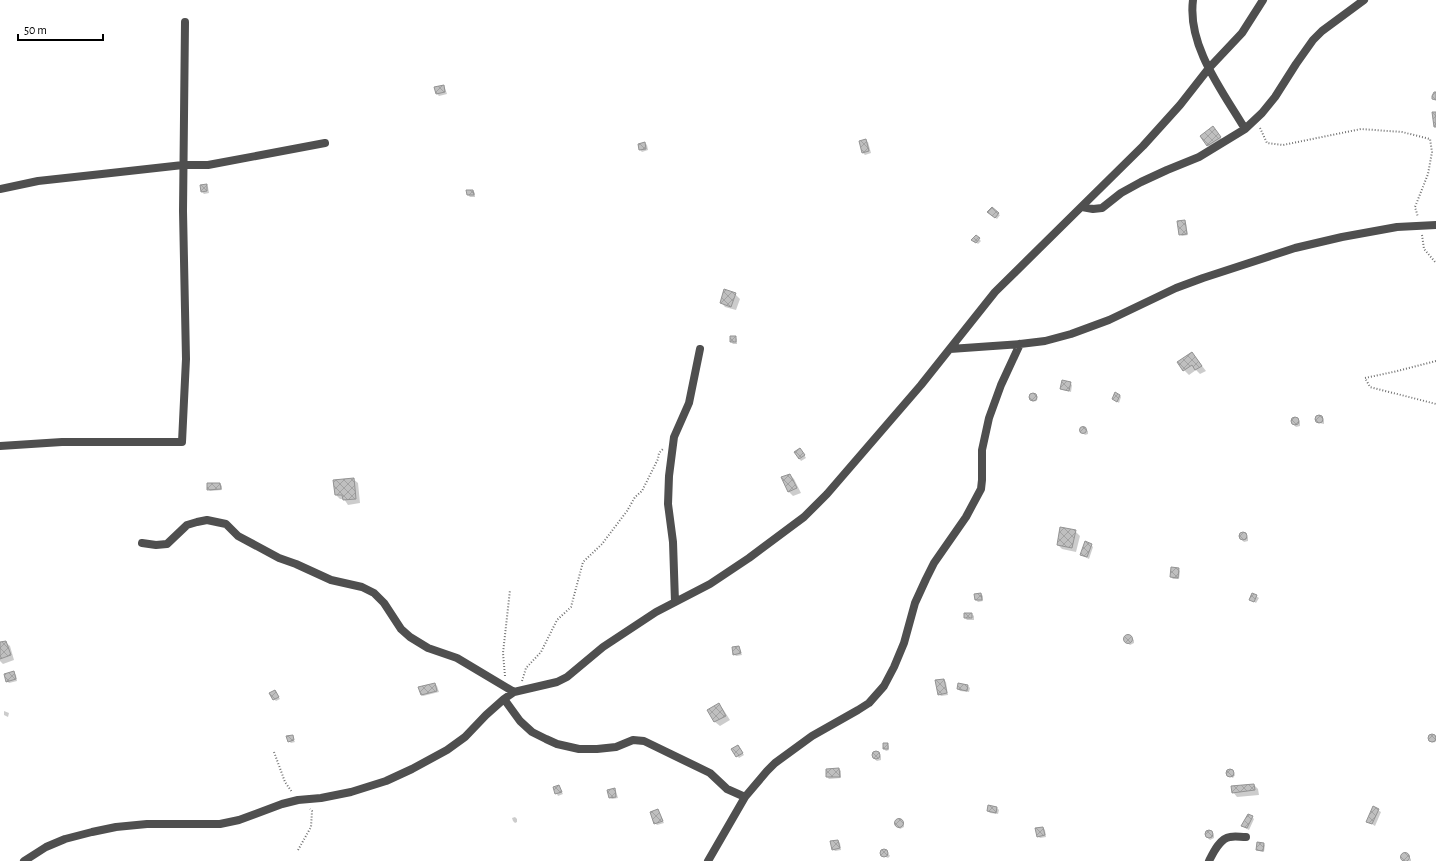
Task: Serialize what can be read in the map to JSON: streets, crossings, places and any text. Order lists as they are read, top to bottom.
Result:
{
  "scale_bar": "50 m"
}
